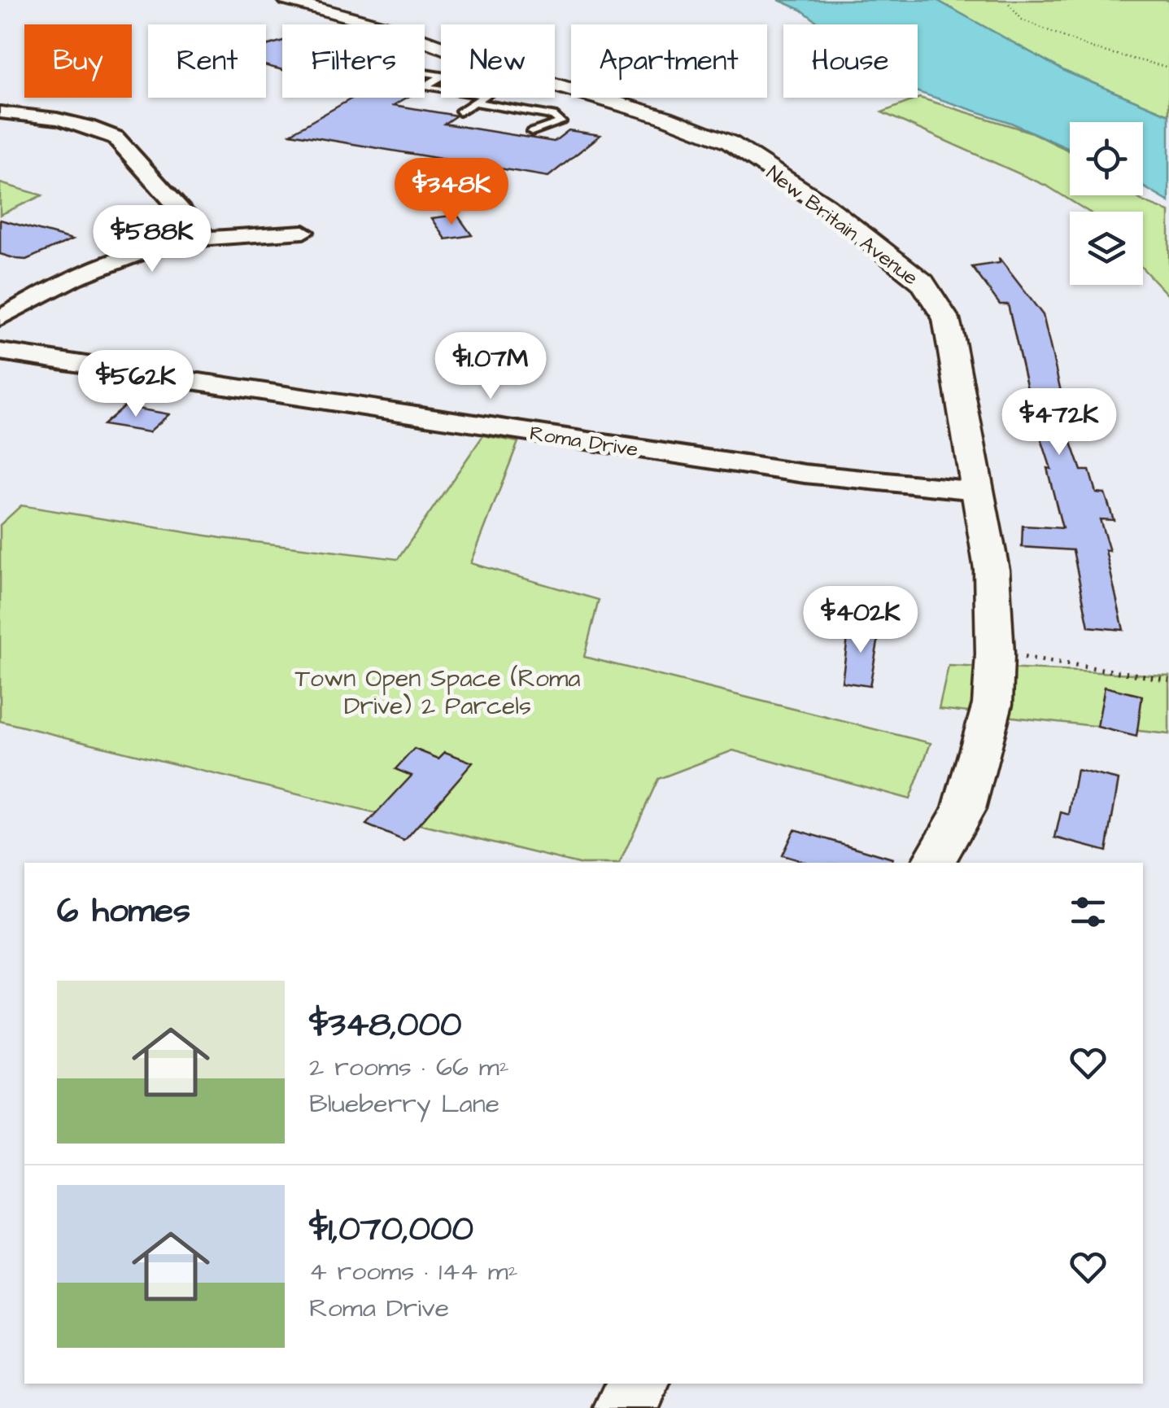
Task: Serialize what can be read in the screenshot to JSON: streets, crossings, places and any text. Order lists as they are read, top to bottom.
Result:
{
  "streets": {
    "street": ["New Britain Avenue", "Roma Drive"]
  },
  "crossings": [
    ["New Britain Avenue", "Roma Drive"]
  ],
  "parks": ["Town Open Space (Roma Drive) 2 Parcels"],
  "page": {
    "chip": [
      "Buy",
      "Rent",
      "Filters",
      "New",
      "Apartment",
      "House"
    ],
    "price": [
      "$348K",
      "$588K",
      "$1.07M",
      "$562K",
      "$472K",
      "$402K"
    ],
    "heading": "6 homes",
    "list": [
      {
        "name": "$348,000",
        "note": "2 rooms · 66 m² · Blueberry Lane"
      },
      {
        "name": "$1,070,000",
        "note": "4 rooms · 144 m² · Roma Drive"
      }
    ]
  }
}
